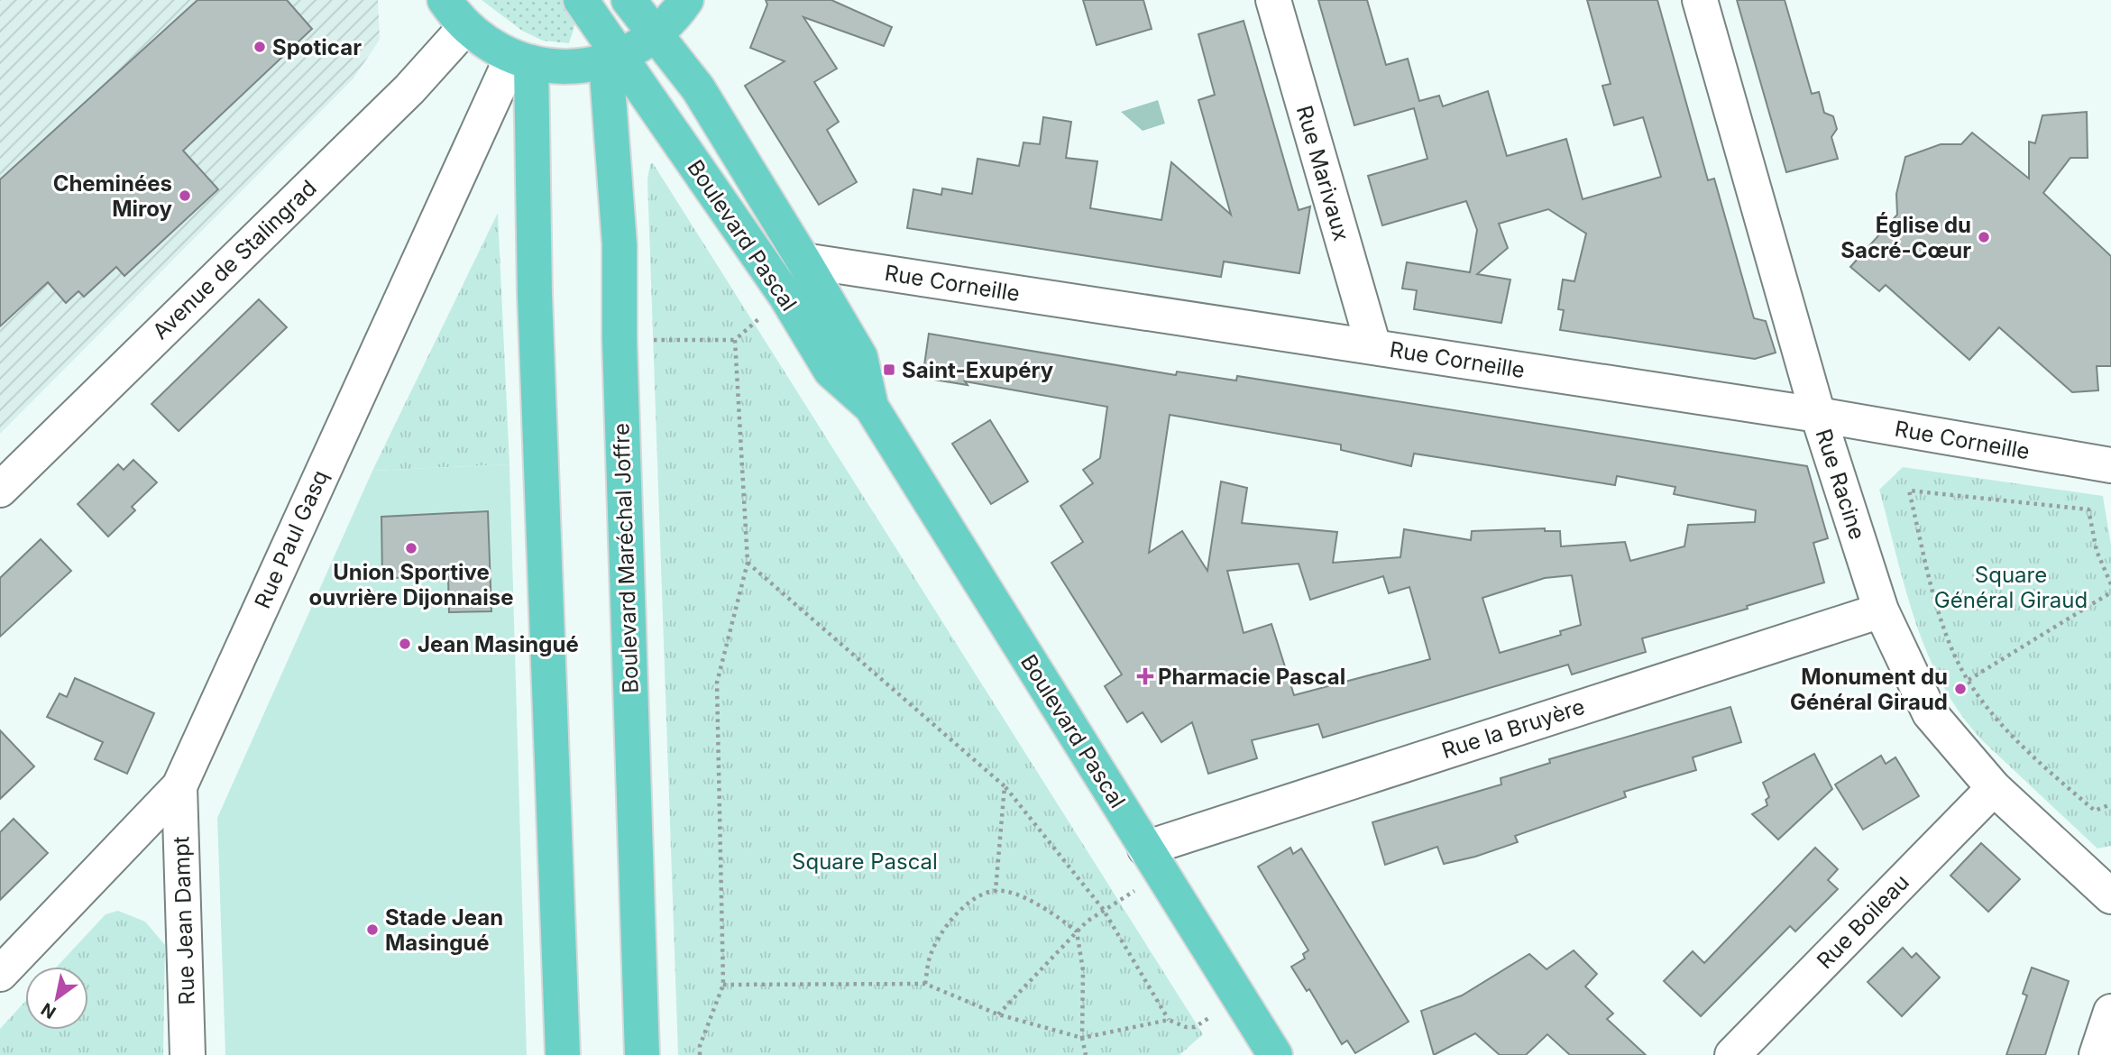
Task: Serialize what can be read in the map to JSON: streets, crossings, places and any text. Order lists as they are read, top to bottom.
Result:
{
  "streets": {
    "main road": ["Boulevard Pascal", "Boulevard Maréchal Joffre"],
    "street": [
      "Rue Marivaux",
      "Avenue de Stalingrad",
      "Rue Corneille",
      "Rue Racine",
      "Rue Paul Gasq",
      "Rue la Bruyère",
      "Rue Jean Dampt",
      "Rue Boileau"
    ]
  },
  "crossings": [
    ["Rue Marivaux", "Rue Corneille"],
    ["Boulevard Pascal", "Rue Corneille"],
    ["Boulevard Pascal", "Boulevard Maréchal Joffre"],
    ["Boulevard Pascal", "Rue la Bruyère"],
    ["Rue Corneille", "Rue Racine"],
    ["Rue Racine", "Rue la Bruyère"],
    ["Rue Racine", "Rue Boileau"],
    ["Rue Paul Gasq", "Rue Jean Dampt"]
  ],
  "parks": ["Square Général Giraud", "Square Pascal"],
  "places": {
    "other": [
      "Spoticar",
      "Cheminées Miroy",
      "Église du Sacré-Cœur",
      "Union Sportive ouvrière Dijonnaise",
      "Jean Masingué",
      "Monument du Général Giraud",
      "Stade Jean Masingué"
    ],
    "transit": ["Saint-Exupéry"],
    "health": ["Pharmacie Pascal"]
  },
  "north": "bottom left"
}
